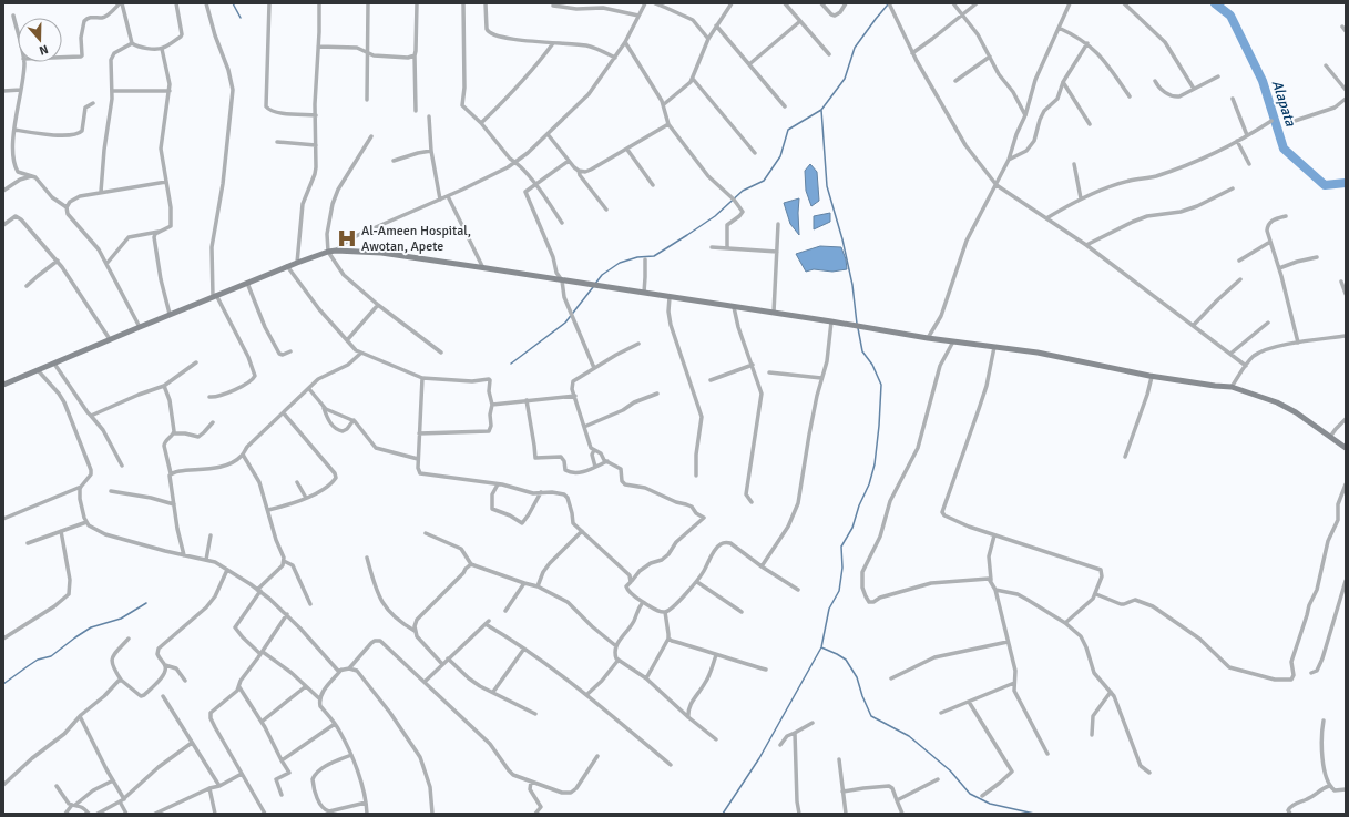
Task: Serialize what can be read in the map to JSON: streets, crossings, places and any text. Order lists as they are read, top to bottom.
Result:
{
  "water": ["Alapata"],
  "places": {
    "hospital": ["Al-Ameen Hospital, Awotan, Apete"]
  },
  "north": "bottom"
}
